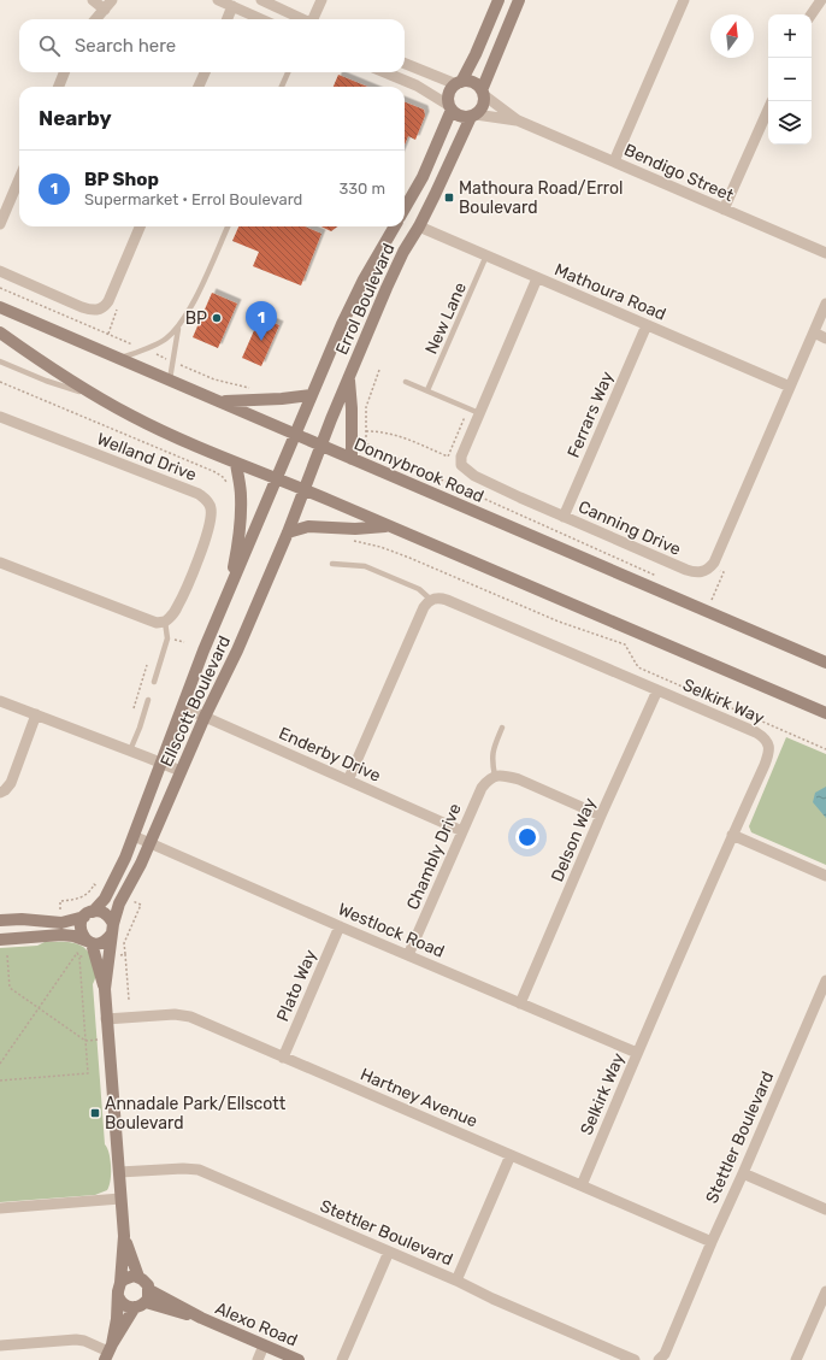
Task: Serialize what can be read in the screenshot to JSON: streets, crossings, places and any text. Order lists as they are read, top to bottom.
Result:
{
  "streets": {
    "street": [
      "Bendigo Street",
      "Mathoura Road",
      "Errol Boulevard",
      "Ferrars Way",
      "Welland Drive",
      "Donnybrook Road",
      "Canning Drive",
      "Ellscott Boulevard",
      "Selkirk Way",
      "Enderby Drive",
      "Delson Way",
      "Chambly Drive",
      "Westlock Road",
      "Plato Way",
      "Hartney Avenue",
      "Stettler Boulevard",
      "Alexo Road"
    ],
    "lane": ["New Lane"]
  },
  "crossings": [
    ["Bendigo Street", "Errol Boulevard"],
    ["Mathoura Road", "Errol Boulevard"],
    ["Mathoura Road", "New Lane"],
    ["Mathoura Road", "Ferrars Way"],
    ["Mathoura Road", "Canning Drive"],
    ["Errol Boulevard", "Donnybrook Road"],
    ["Errol Boulevard", "Ellscott Boulevard"],
    ["Ferrars Way", "Canning Drive"],
    ["Ellscott Boulevard", "Enderby Drive"],
    ["Ellscott Boulevard", "Westlock Road"],
    ["Ellscott Boulevard", "Hartney Avenue"],
    ["Ellscott Boulevard", "Stettler Boulevard"],
    ["Ellscott Boulevard", "Alexo Road"],
    ["Selkirk Way", "Delson Way"],
    ["Selkirk Way", "Westlock Road"],
    ["Selkirk Way", "Hartney Avenue"],
    ["Enderby Drive", "Chambly Drive"],
    ["Delson Way", "Westlock Road"],
    ["Chambly Drive", "Westlock Road"],
    ["Westlock Road", "Plato Way"],
    ["Plato Way", "Hartney Avenue"],
    ["Hartney Avenue", "Stettler Boulevard"]
  ],
  "places": {
    "transit": ["Mathoura Road/Errol Boulevard", "Annadale Park/Ellscott Boulevard"],
    "other": ["BP"]
  },
  "north": "top",
  "page": {
    "map_buttons": ["+", "−"],
    "search": "Search here",
    "heading": "Nearby",
    "list": [
      {
        "mark": "1",
        "name": "BP Shop",
        "note": "Supermarket · Errol Boulevard",
        "value": "330 m"
      }
    ],
    "pins": "1"
  }
}
